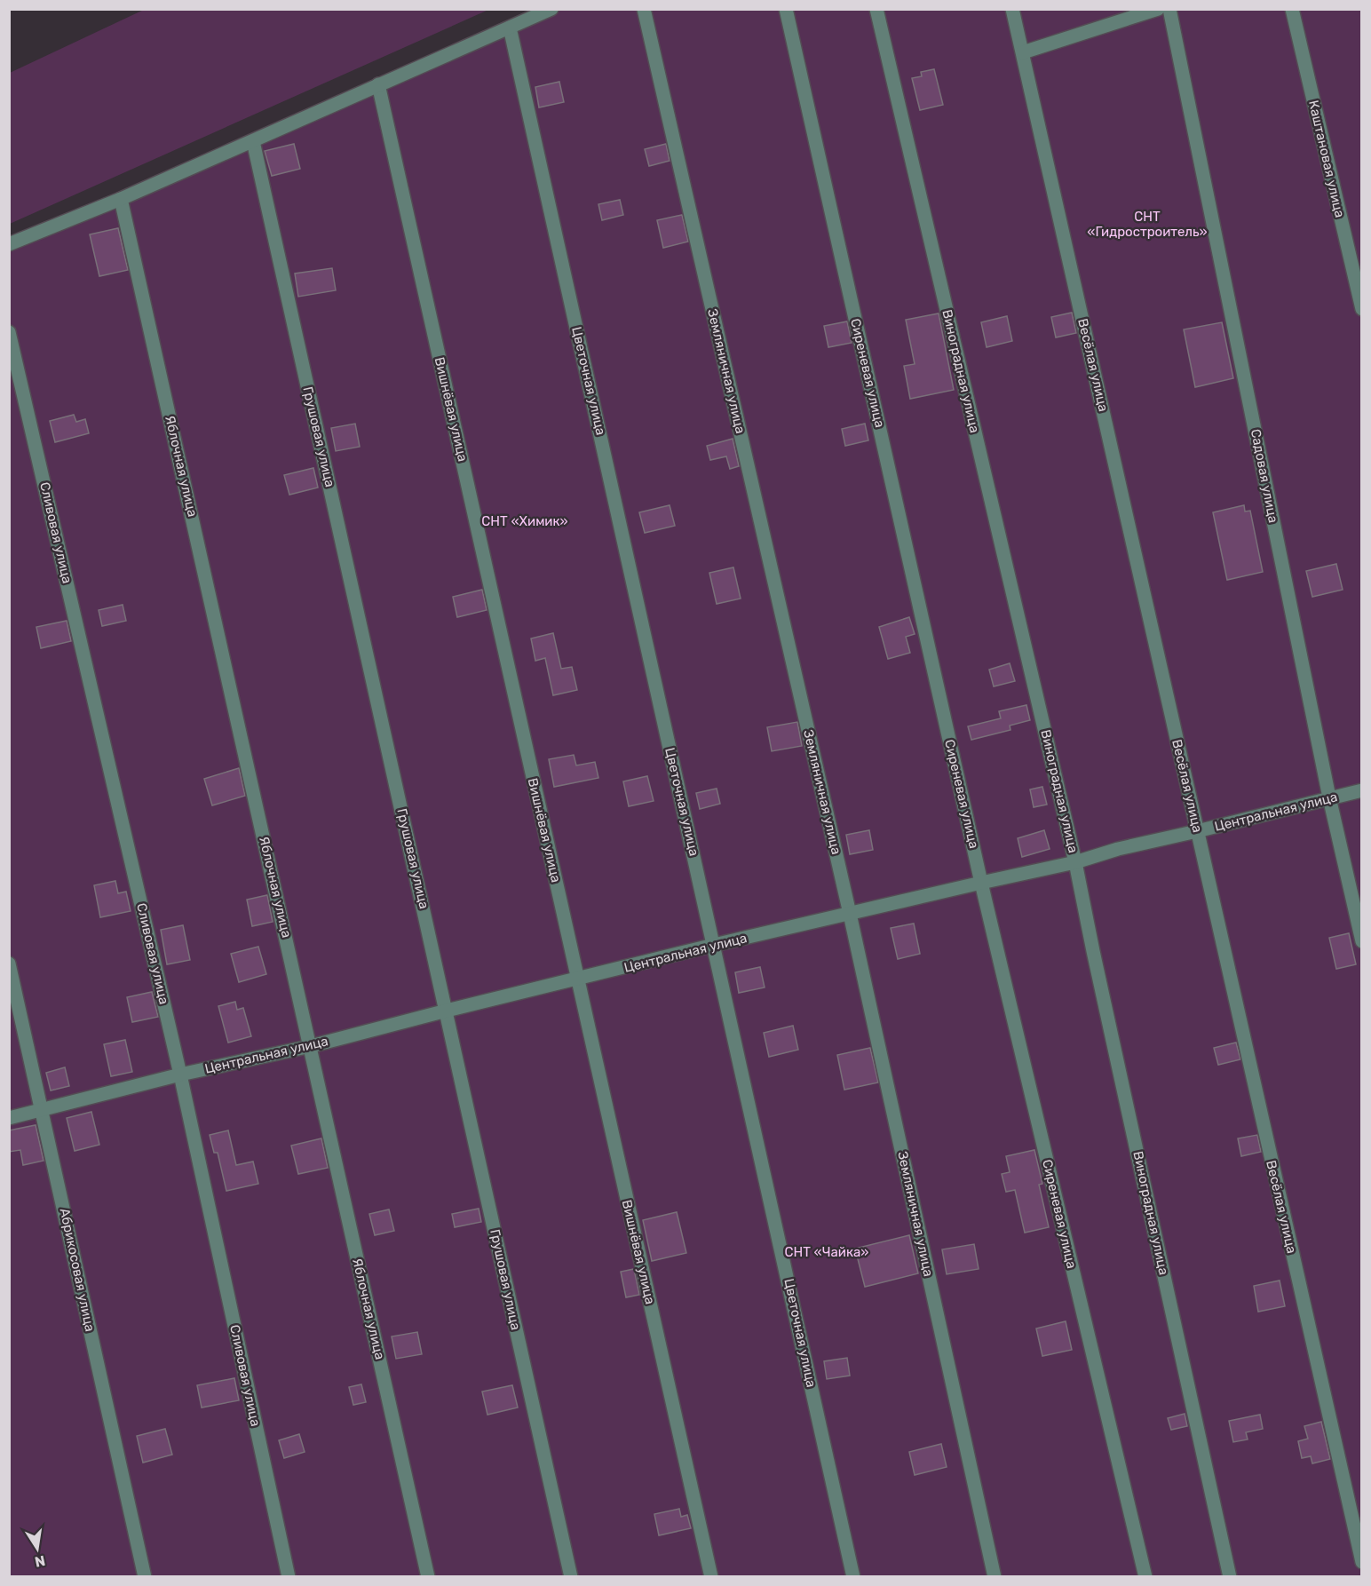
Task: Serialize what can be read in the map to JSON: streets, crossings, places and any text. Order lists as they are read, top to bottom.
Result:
{
  "streets": {
    "street": [
      "Каштановая улица",
      "Весёлая улица",
      "Земляничная улица",
      "Виноградная улица",
      "Сиреневая улица",
      "Цветочная улица",
      "Вишнёвая улица",
      "Грушовая улица",
      "Яблочная улица",
      "Садовая улица",
      "Сливовая улица",
      "Центральная улица",
      "Абрикосовая улица"
    ]
  },
  "crossings": [
    ["Весёлая улица", "Центральная улица"],
    ["Земляничная улица", "Центральная улица"],
    ["Виноградная улица", "Центральная улица"],
    ["Сиреневая улица", "Центральная улица"],
    ["Цветочная улица", "Центральная улица"],
    ["Вишнёвая улица", "Центральная улица"],
    ["Грушовая улица", "Центральная улица"],
    ["Яблочная улица", "Центральная улица"],
    ["Садовая улица", "Центральная улица"],
    ["Сливовая улица", "Центральная улица"],
    ["Центральная улица", "Абрикосовая улица"]
  ],
  "parks": ["СНТ «Гидростроитель»", "СНТ «Химик»", "СНТ «Чайка»"],
  "north": "bottom"
}
